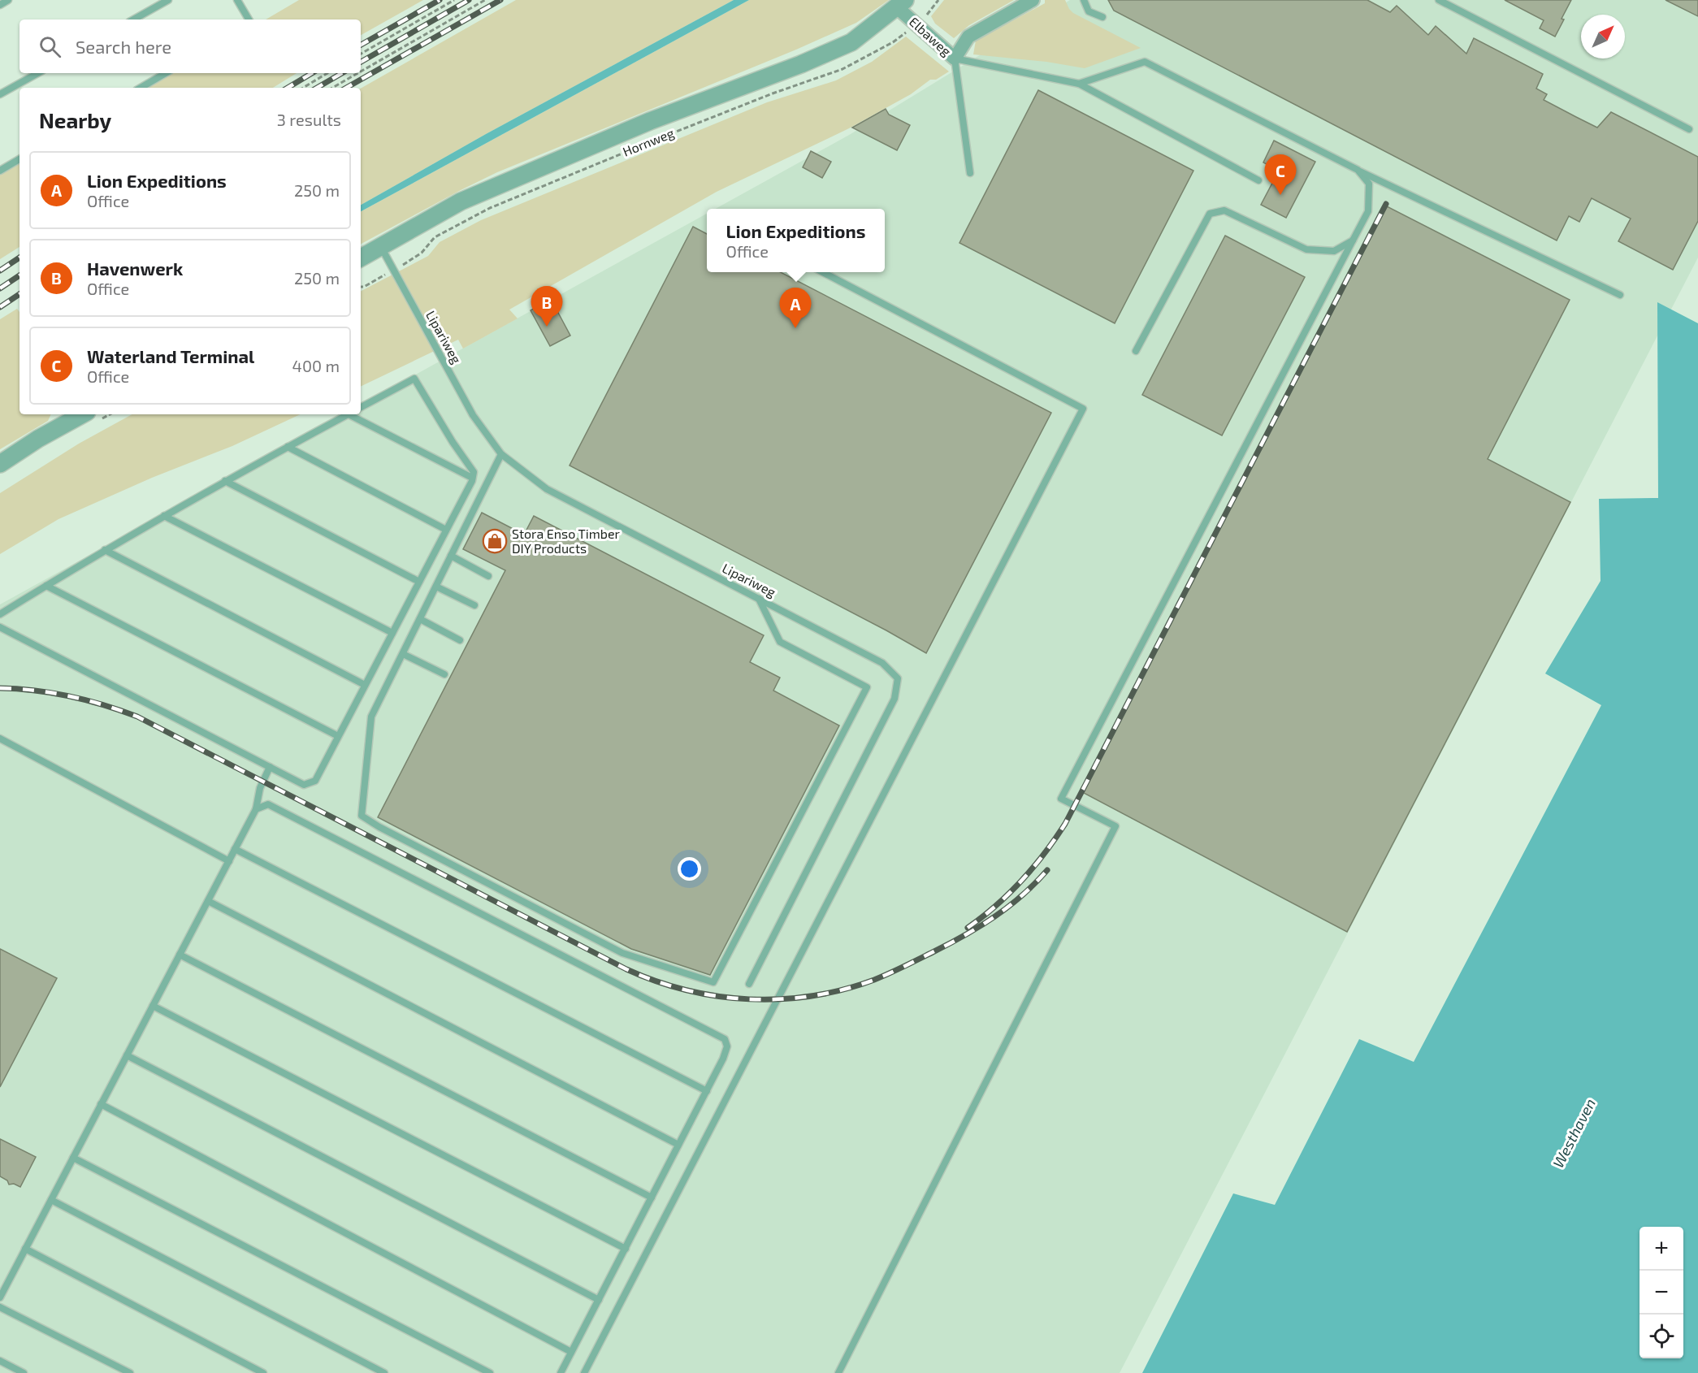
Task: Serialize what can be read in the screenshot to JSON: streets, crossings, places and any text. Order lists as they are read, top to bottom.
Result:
{
  "streets": {
    "street": ["Elbaweg", "Hornweg"],
    "lane": ["Lipariweg"]
  },
  "crossings": [
    ["Elbaweg", "Hornweg"],
    ["Hornweg", "Lipariweg"]
  ],
  "water": ["Westhaven"],
  "places": {
    "shop": ["Stora Enso Timber DIY Products"]
  },
  "north": "top right",
  "page": {
    "search": "Search here",
    "heading": ["Nearby", "3 results"],
    "list": [
      {
        "mark": "A",
        "name": "Lion Expeditions",
        "note": "Office",
        "value": "250 m"
      },
      {
        "mark": "B",
        "name": "Havenwerk",
        "note": "Office",
        "value": "250 m"
      },
      {
        "mark": "C",
        "name": "Waterland Terminal",
        "note": "Office",
        "value": "400 m"
      }
    ],
    "pins": ["C", "B", "A"],
    "popup": ["Lion Expeditions", "Office"],
    "map_buttons": ["+", "−"]
  }
}
